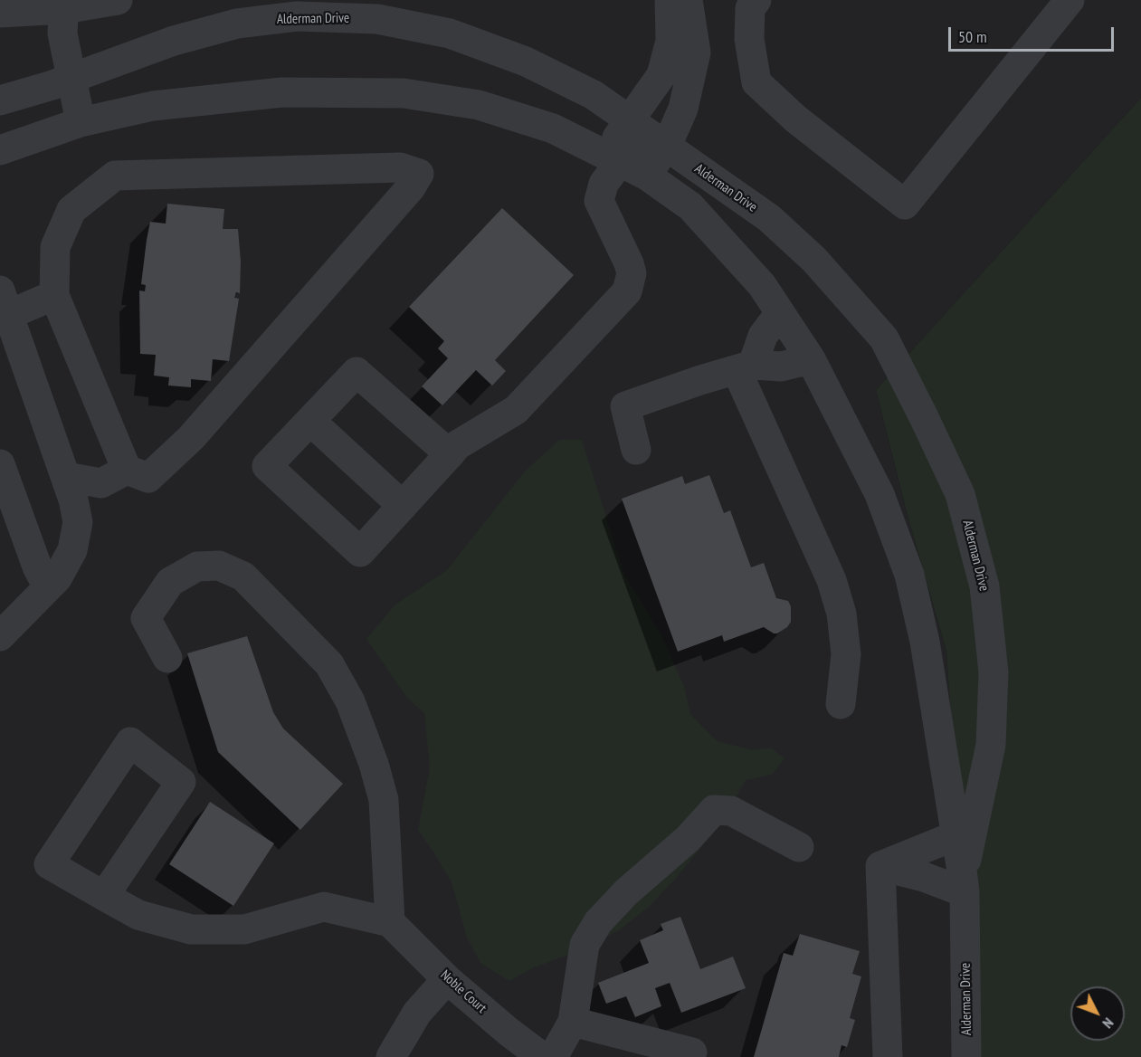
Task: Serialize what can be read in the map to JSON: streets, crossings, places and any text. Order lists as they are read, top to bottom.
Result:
{
  "streets": {
    "street": ["Alderman Drive", "Noble Court"]
  },
  "scale_bar": "50 m",
  "north": "bottom right"
}
